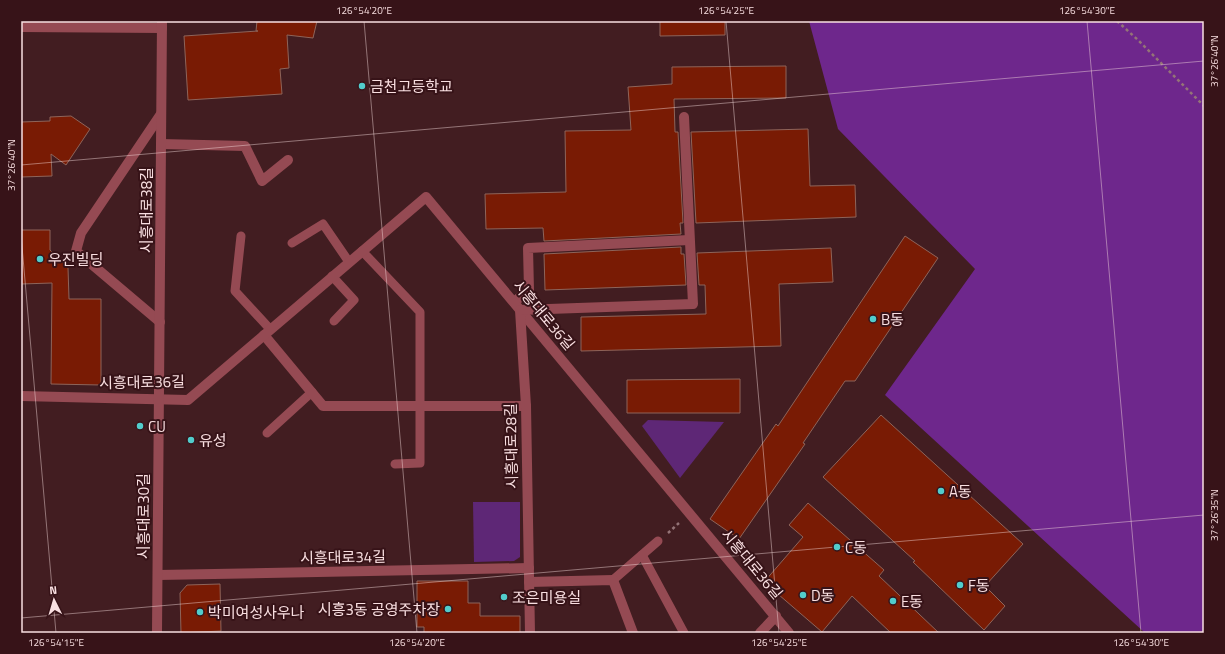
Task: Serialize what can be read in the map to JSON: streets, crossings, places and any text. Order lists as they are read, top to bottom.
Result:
{
  "streets": {
    "street": [
      "시흥대로38길",
      "시흥대로36길",
      "시흥대로28길",
      "시흥대로30길",
      "시흥대로34길"
    ]
  },
  "crossings": [
    ["시흥대로38길", "시흥대로36길"],
    ["시흥대로38길", "시흥대로30길"],
    ["시흥대로36길", "시흥대로28길"],
    ["시흥대로36길", "시흥대로30길"],
    ["시흥대로28길", "시흥대로34길"],
    ["시흥대로30길", "시흥대로34길"]
  ],
  "places": [
    "금천고등학교",
    "우진빌딩",
    "B동",
    "CU",
    "유성",
    "A동",
    "C동",
    "F동",
    "D동",
    "조은미용실",
    "E동",
    "시흥3동 공영주차장",
    "박미여성사우나"
  ],
  "north": "top",
  "coordinates": [
    "126°54'20\"E",
    "126°54'25\"E",
    "126°54'30\"E",
    "37°26'40\"N",
    "37°26'35\"N",
    "126°54'15\"E"
  ]
}
